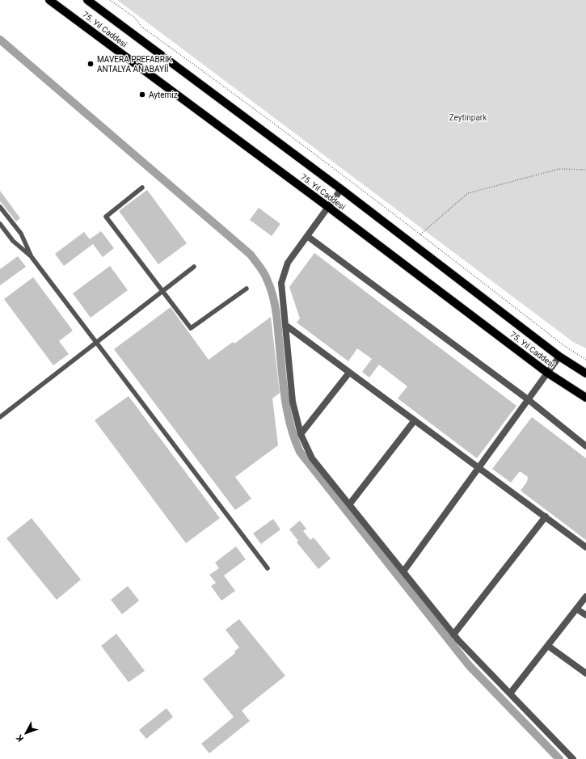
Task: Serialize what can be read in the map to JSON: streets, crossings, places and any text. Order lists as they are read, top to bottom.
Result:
{
  "streets": {
    "main road": ["75. Yıl Caddesi"]
  },
  "parks": ["Zeytinpark"],
  "places": ["MAVERA PREFABRİK ANTALYA ANABAYİİ", "Aytemiz"],
  "north": "bottom left"
}
